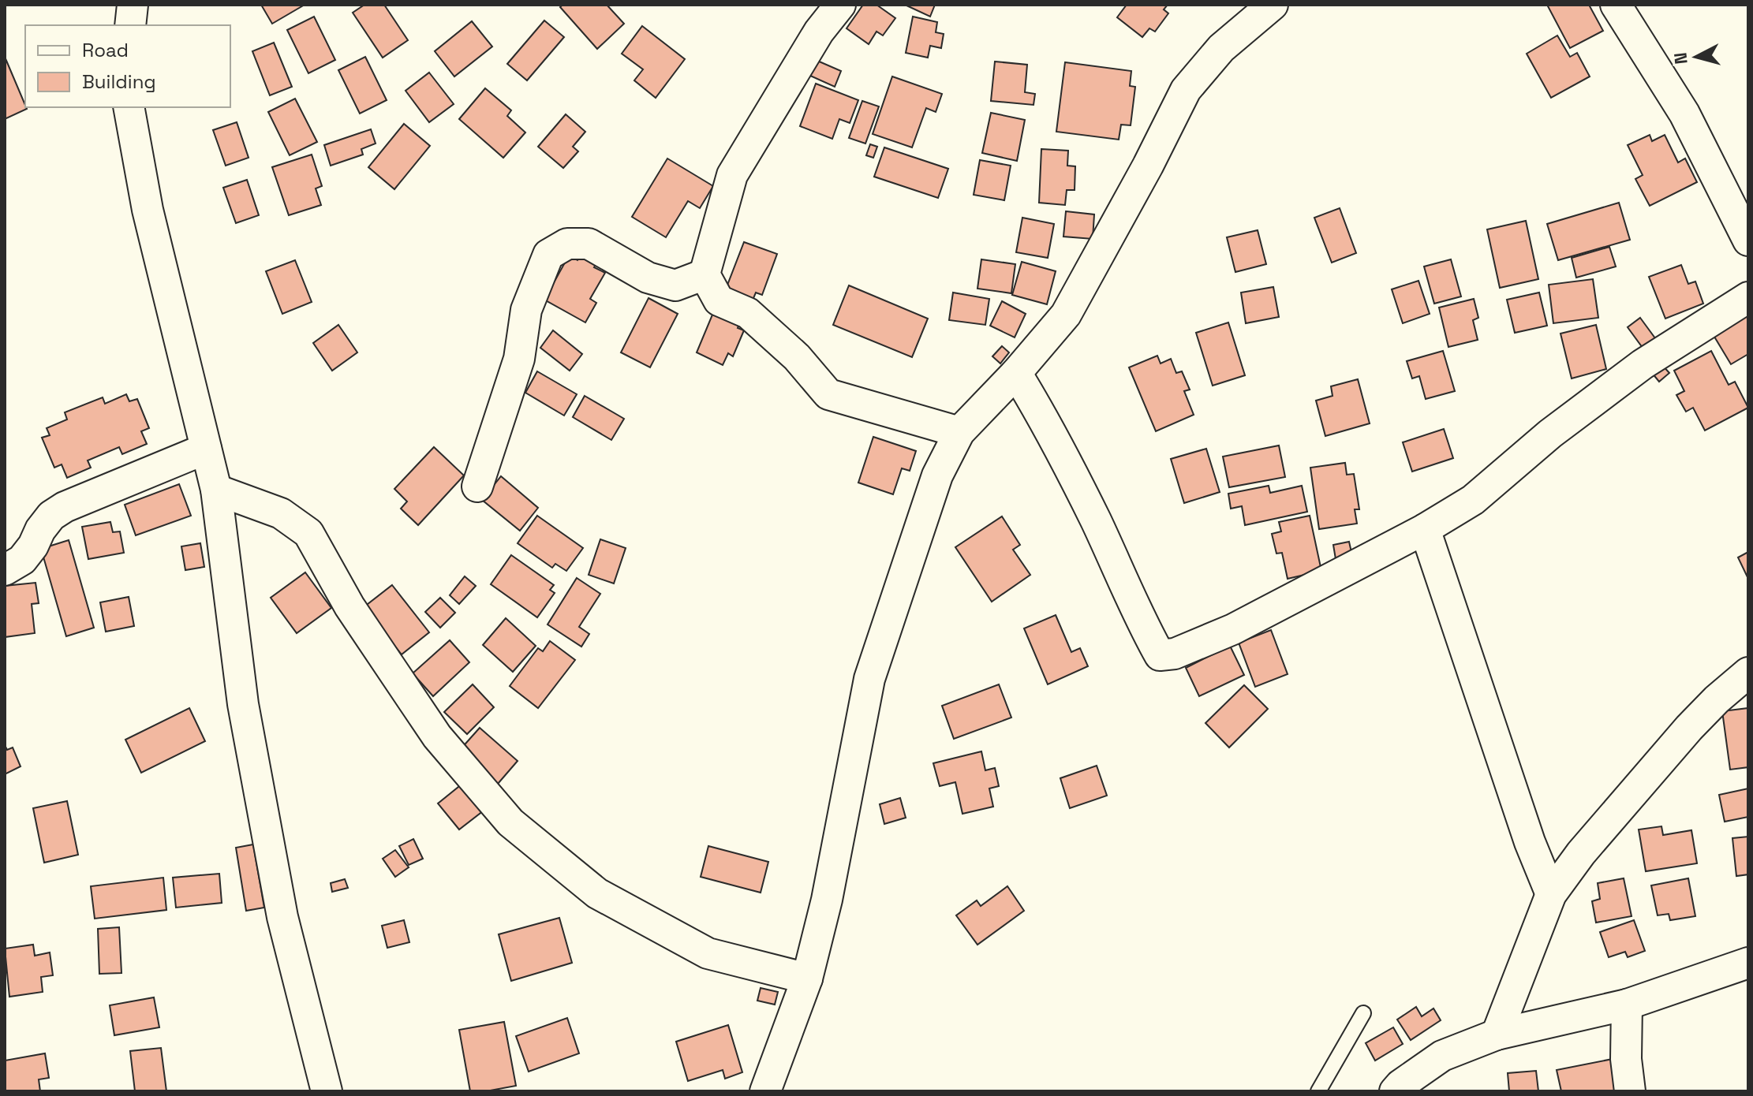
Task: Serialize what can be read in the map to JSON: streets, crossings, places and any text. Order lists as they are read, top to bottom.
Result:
{
  "legend": ["Road", "Building"],
  "north": "left"
}
